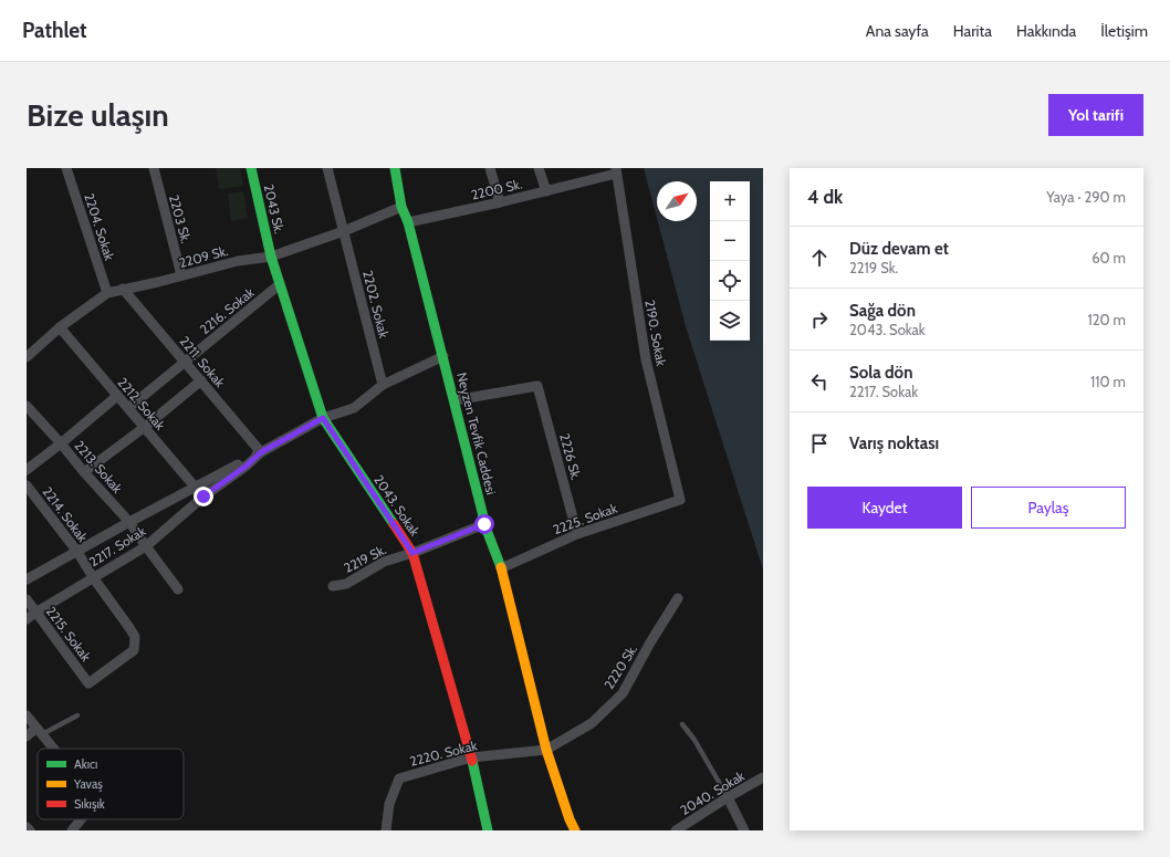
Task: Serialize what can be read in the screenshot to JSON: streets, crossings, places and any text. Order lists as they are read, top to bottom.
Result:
{
  "streets": {
    "street": [
      "2200 Sk.",
      "2043 Sk.",
      "2203 Sk.",
      "2204. Sokak",
      "2209 Sk.",
      "2202. Sokak",
      "2216. Sokak",
      "2190. Sokak",
      "2211. Sokak",
      "2212. Sokak",
      "Neyzen Tevfik Caddesi",
      "2226 Sk.",
      "2213. Sokak",
      "2043. Sokak",
      "2214. Sokak",
      "2225. Sokak",
      "2217. Sokak",
      "2219 Sk.",
      "2215. Sokak",
      "2220 Sk.",
      "2220. Sokak",
      "2040. Sokak"
    ]
  },
  "crossings": [
    ["2200 Sk.", "2190. Sokak"],
    ["2200 Sk.", "Neyzen Tevfik Caddesi"],
    ["2043 Sk.", "2209 Sk."],
    ["2043 Sk.", "2043. Sokak"],
    ["2203 Sk.", "2209 Sk."],
    ["2204. Sokak", "2209 Sk."],
    ["2209 Sk.", "2202. Sokak"],
    ["2209 Sk.", "2211. Sokak"],
    ["2209 Sk.", "2212. Sokak"],
    ["2209 Sk.", "Neyzen Tevfik Caddesi"],
    ["2209 Sk.", "2043. Sokak"],
    ["2202. Sokak", "2217. Sokak"],
    ["2216. Sokak", "2211. Sokak"],
    ["2216. Sokak", "2212. Sokak"],
    ["2216. Sokak", "2043. Sokak"],
    ["2190. Sokak", "2225. Sokak"],
    ["2211. Sokak", "2217. Sokak"],
    ["2212. Sokak", "2217. Sokak"],
    ["Neyzen Tevfik Caddesi", "2226 Sk."],
    ["Neyzen Tevfik Caddesi", "2225. Sokak"],
    ["Neyzen Tevfik Caddesi", "2217. Sokak"],
    ["Neyzen Tevfik Caddesi", "2219 Sk."],
    ["Neyzen Tevfik Caddesi", "2220 Sk."],
    ["Neyzen Tevfik Caddesi", "2220. Sokak"],
    ["2226 Sk.", "2225. Sokak"],
    ["2213. Sokak", "2217. Sokak"],
    ["2043. Sokak", "2217. Sokak"],
    ["2043. Sokak", "2219 Sk."],
    ["2043. Sokak", "2220. Sokak"],
    ["2214. Sokak", "2217. Sokak"],
    ["2214. Sokak", "2215. Sokak"],
    ["2217. Sokak", "2215. Sokak"],
    ["2220 Sk.", "2220. Sokak"]
  ],
  "legend": ["Akıcı", "Yavaş", "Sıkışık"],
  "north": "top right",
  "page": {
    "header": "Pathlet",
    "nav": [
      "Ana sayfa",
      "Harita",
      "Hakkında",
      "İletişim"
    ],
    "buttons": [
      "Yol tarifi",
      ["Kaydet", "Paylaş"]
    ],
    "title": "Bize ulaşın",
    "heading": ["4 dk", "Yaya · 290 m"],
    "map_buttons": ["+", "−"],
    "list": [
      ["Düz devam et", "2219 Sk.", "60 m"],
      ["Sağa dön", "2043. Sokak", "120 m"],
      ["Sola dön", "2217. Sokak", "110 m"],
      "Varış noktası"
    ]
  }
}
